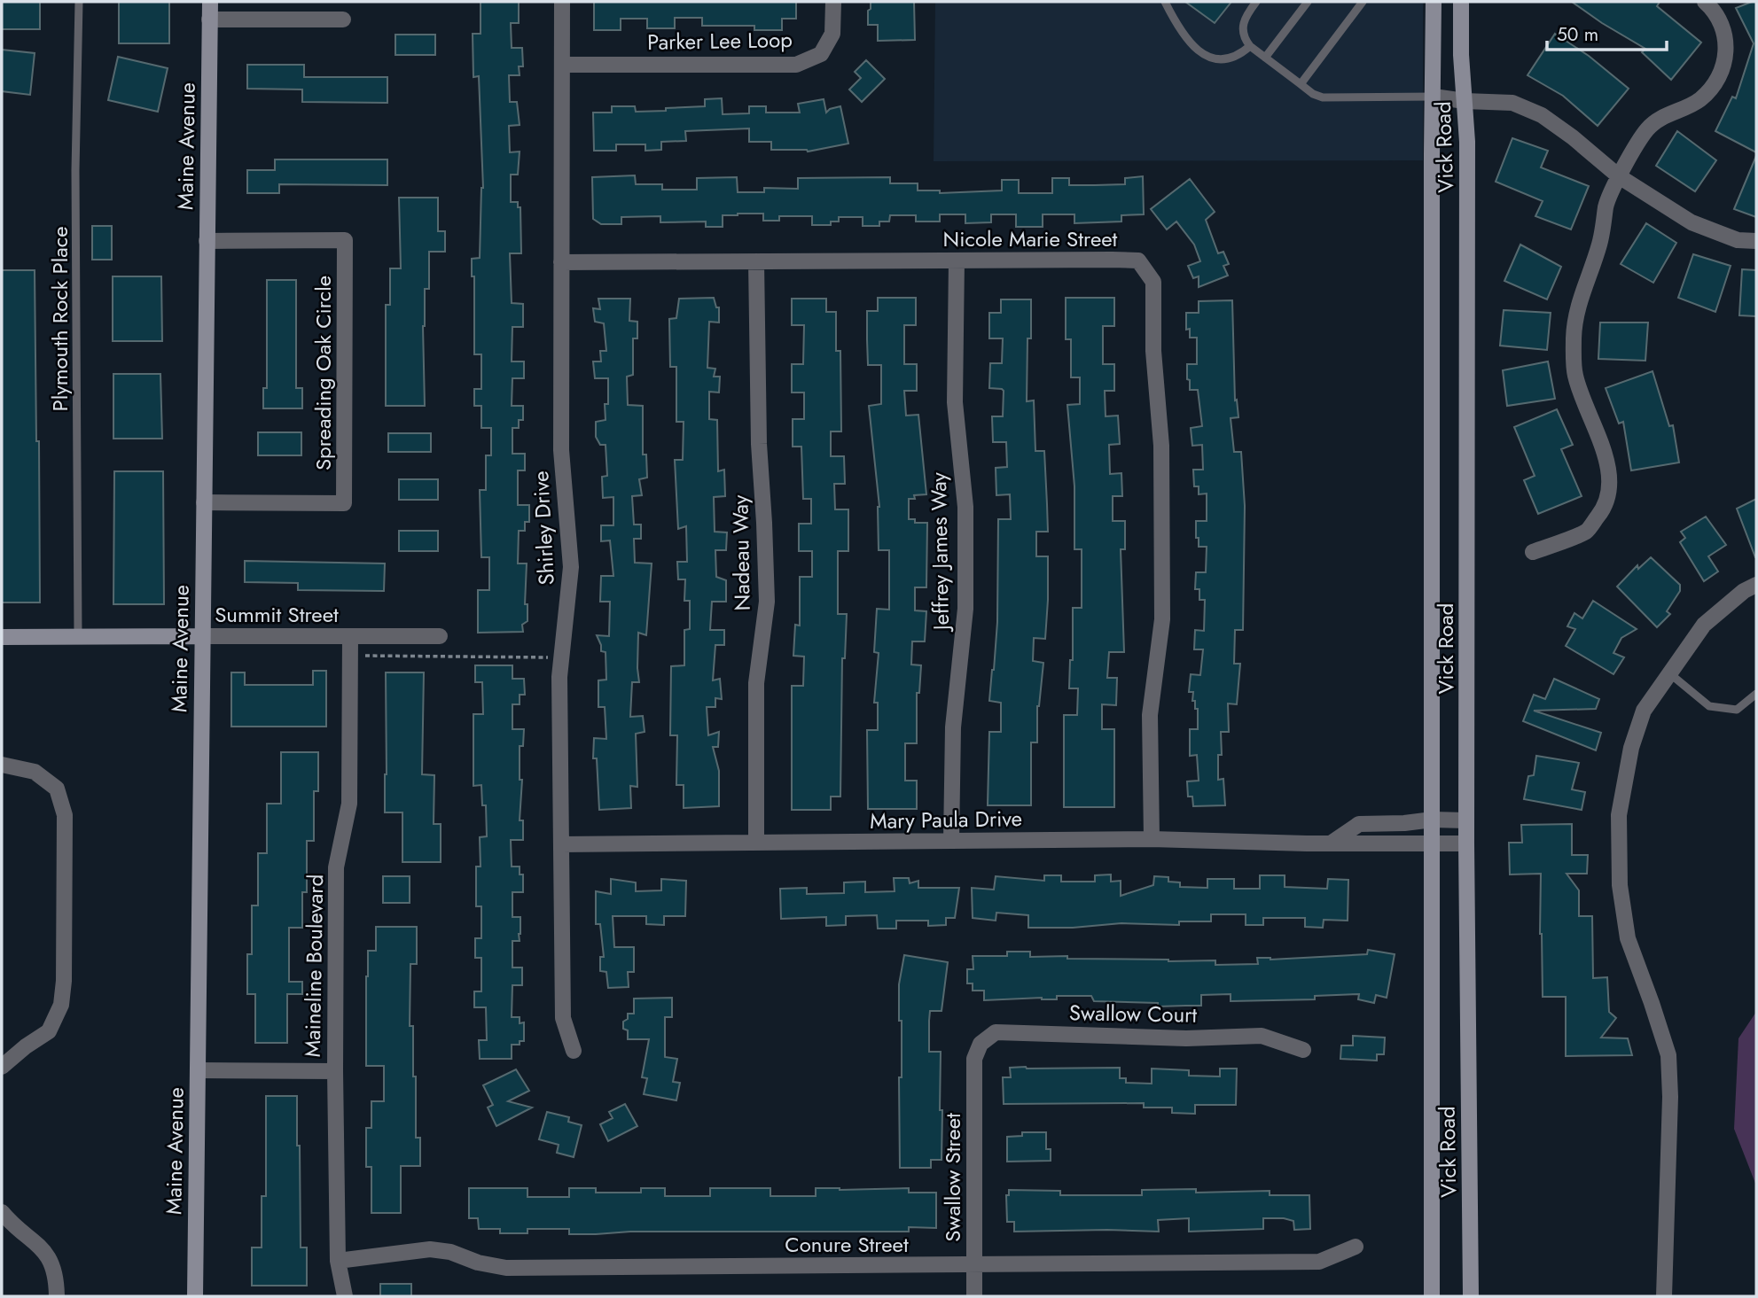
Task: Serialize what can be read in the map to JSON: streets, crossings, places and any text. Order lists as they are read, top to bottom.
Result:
{
  "streets": {
    "street": [
      "Parker Lee Loop",
      "Maine Avenue",
      "Vick Road",
      "Nicole Marie Street",
      "Spreading Oak Circle",
      "Shirley Drive",
      "Jeffrey James Way",
      "Nadeau Way",
      "Summit Street",
      "Mary Paula Drive",
      "Maineline Boulevard",
      "Swallow Court",
      "Swallow Street",
      "Conure Street"
    ],
    "lane": ["Plymouth Rock Place"]
  },
  "crossings": [
    ["Parker Lee Loop", "Shirley Drive"],
    ["Maine Avenue", "Spreading Oak Circle"],
    ["Maine Avenue", "Summit Street"],
    ["Vick Road", "Mary Paula Drive"],
    ["Nicole Marie Street", "Shirley Drive"],
    ["Nicole Marie Street", "Jeffrey James Way"],
    ["Nicole Marie Street", "Nadeau Way"],
    ["Nicole Marie Street", "Mary Paula Drive"],
    ["Plymouth Rock Place", "Summit Street"],
    ["Shirley Drive", "Mary Paula Drive"],
    ["Jeffrey James Way", "Mary Paula Drive"],
    ["Nadeau Way", "Mary Paula Drive"],
    ["Summit Street", "Maineline Boulevard"],
    ["Maineline Boulevard", "Conure Street"],
    ["Swallow Court", "Swallow Street"],
    ["Swallow Street", "Conure Street"]
  ],
  "scale_bar": "50 m"
}
